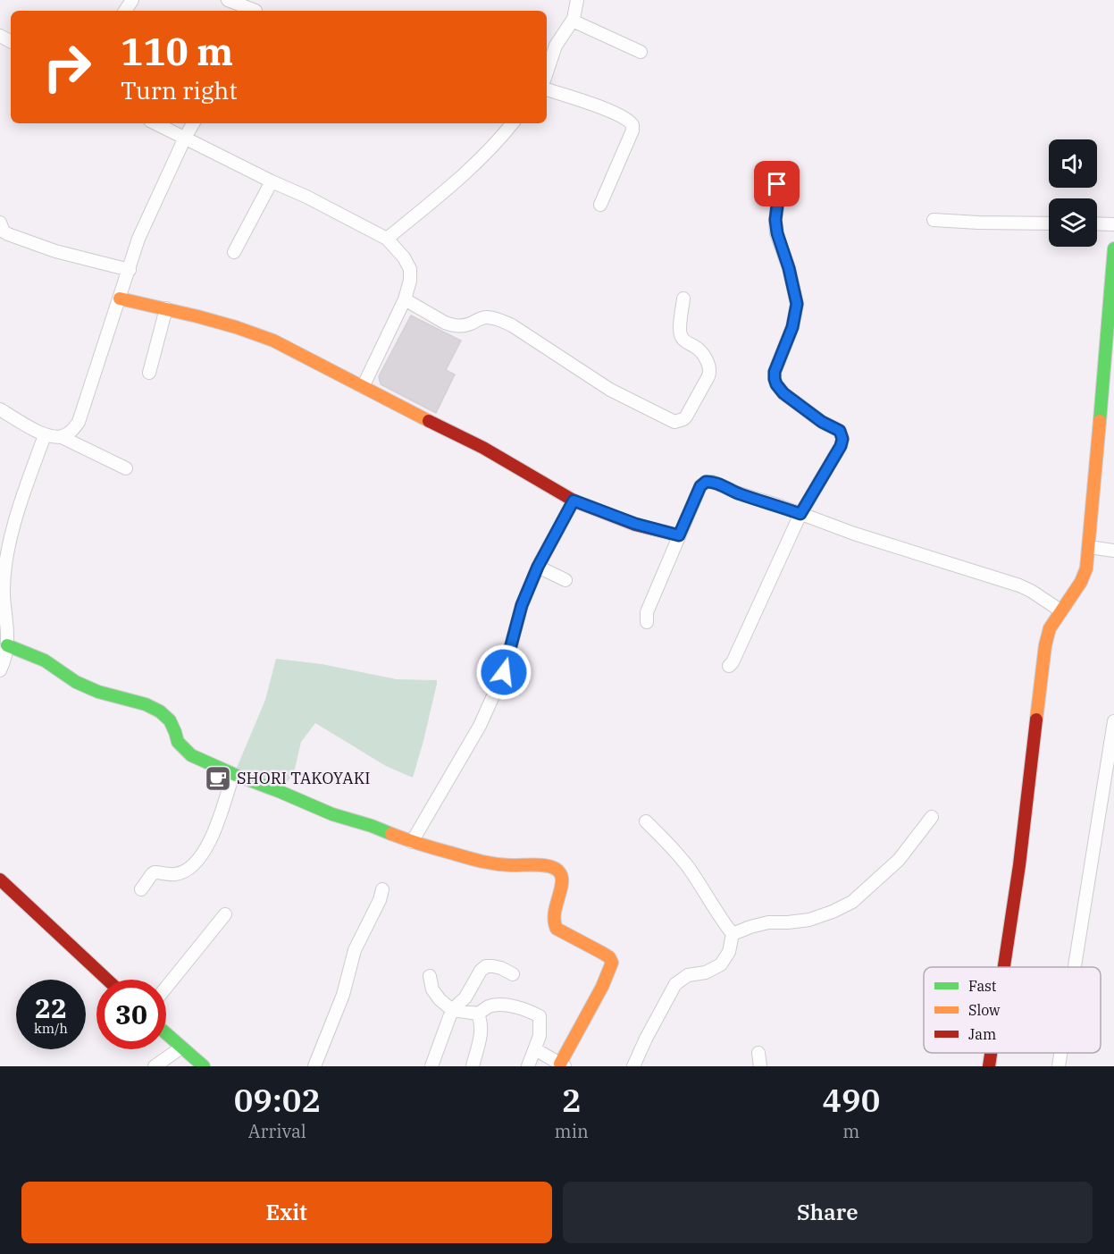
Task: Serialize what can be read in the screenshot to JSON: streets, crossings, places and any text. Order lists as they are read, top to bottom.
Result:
{
  "places": {
    "cafe": ["SHORI TAKOYAKI"]
  },
  "legend": ["Fast", "Slow", "Jam"],
  "page": {
    "turn": ["110 m", "Turn right"],
    "speed": "22 km/h",
    "limit": "30",
    "eta": [
      "09:02",
      "Arrival",
      "2",
      "min",
      "490",
      "m"
    ],
    "buttons": ["Exit", "Share"]
  }
}
